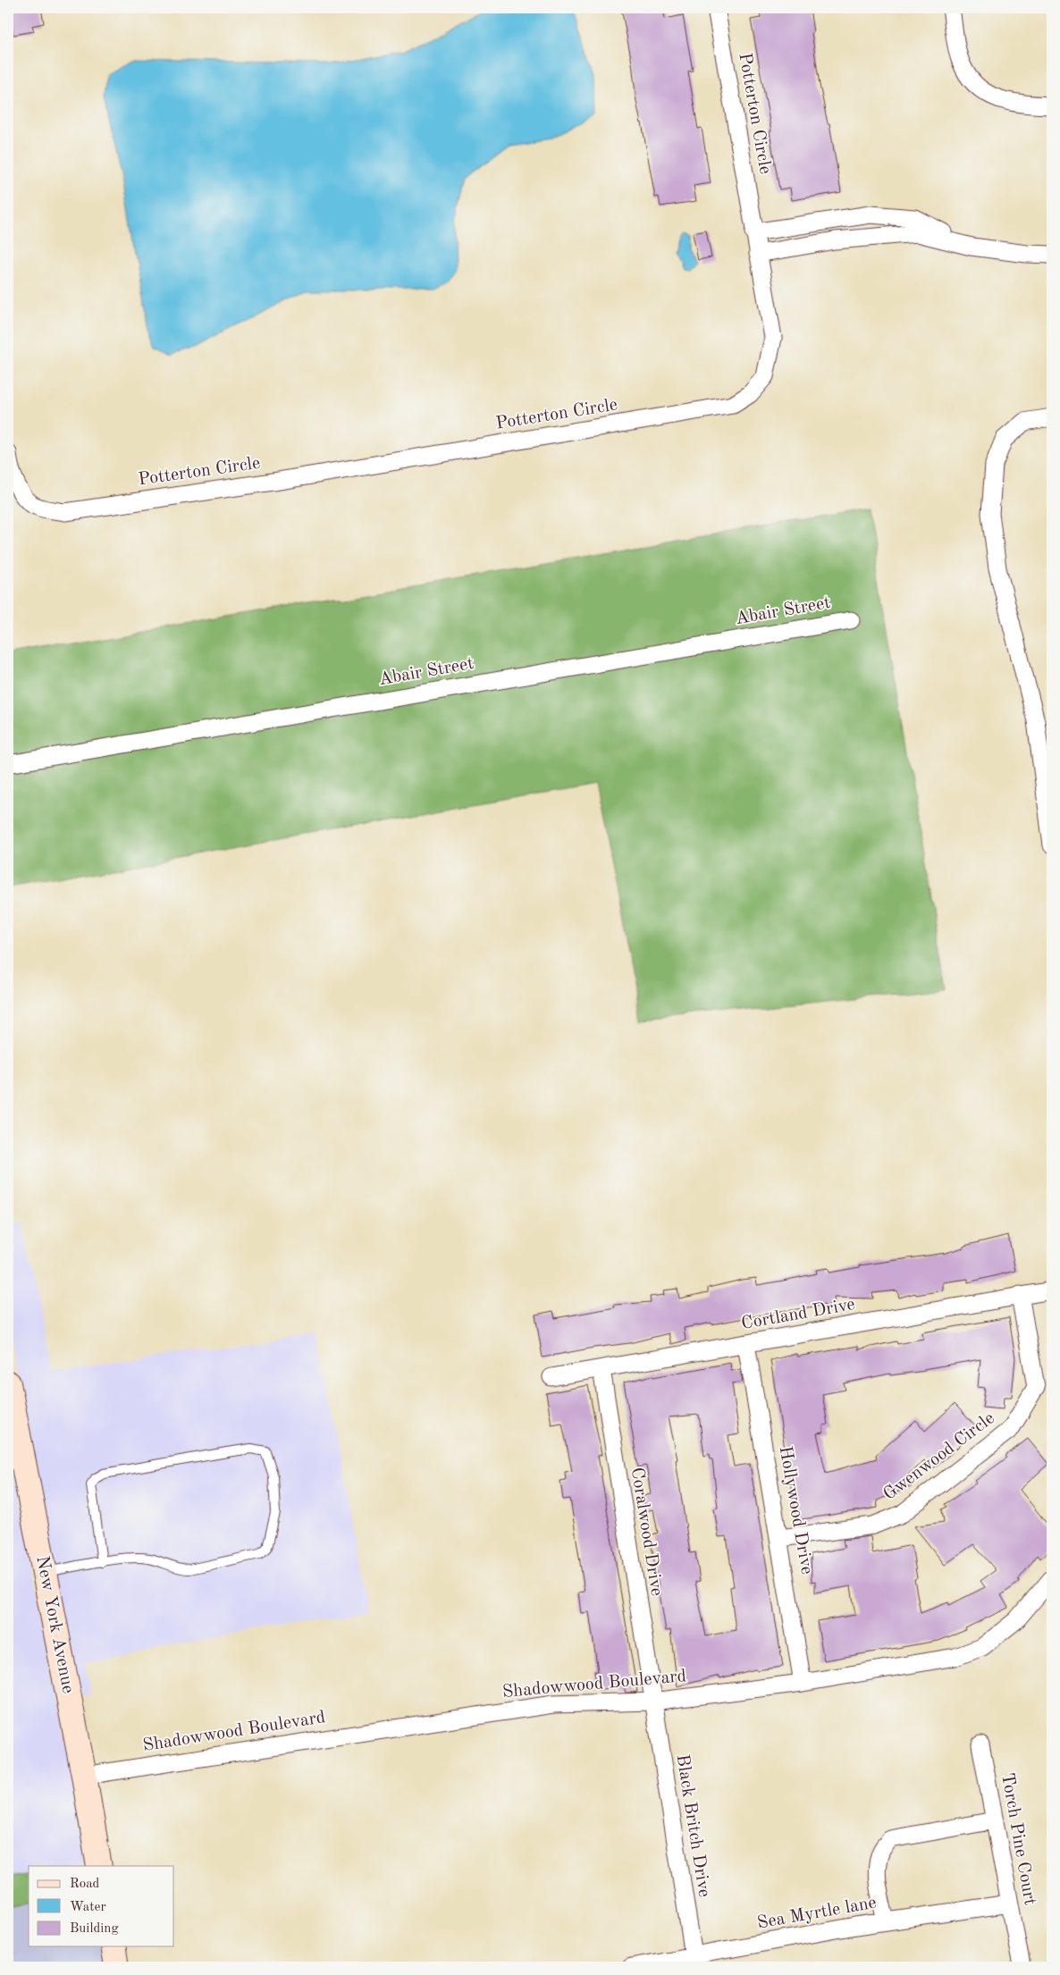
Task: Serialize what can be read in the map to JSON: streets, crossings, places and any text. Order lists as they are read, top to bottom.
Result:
{
  "streets": {
    "street": [
      "Potterton Circle",
      "Abair Street",
      "Cortland Drive",
      "Gwenwood Circle",
      "Hollywood Drive",
      "Coralwood Drive",
      "New York Avenue",
      "Shadowwood Boulevard",
      "Black Britch Drive",
      "Torch Pine Court",
      "Sea Myrtle lane"
    ]
  },
  "crossings": [
    ["Cortland Drive", "Gwenwood Circle"],
    ["Cortland Drive", "Hollywood Drive"],
    ["Cortland Drive", "Coralwood Drive"],
    ["Gwenwood Circle", "Hollywood Drive"],
    ["Hollywood Drive", "Shadowwood Boulevard"],
    ["Coralwood Drive", "Shadowwood Boulevard"],
    ["Coralwood Drive", "Black Britch Drive"],
    ["New York Avenue", "Shadowwood Boulevard"],
    ["Shadowwood Boulevard", "Black Britch Drive"],
    ["Black Britch Drive", "Sea Myrtle lane"],
    ["Torch Pine Court", "Sea Myrtle lane"]
  ],
  "legend": ["Road", "Water", "Building"]
}
